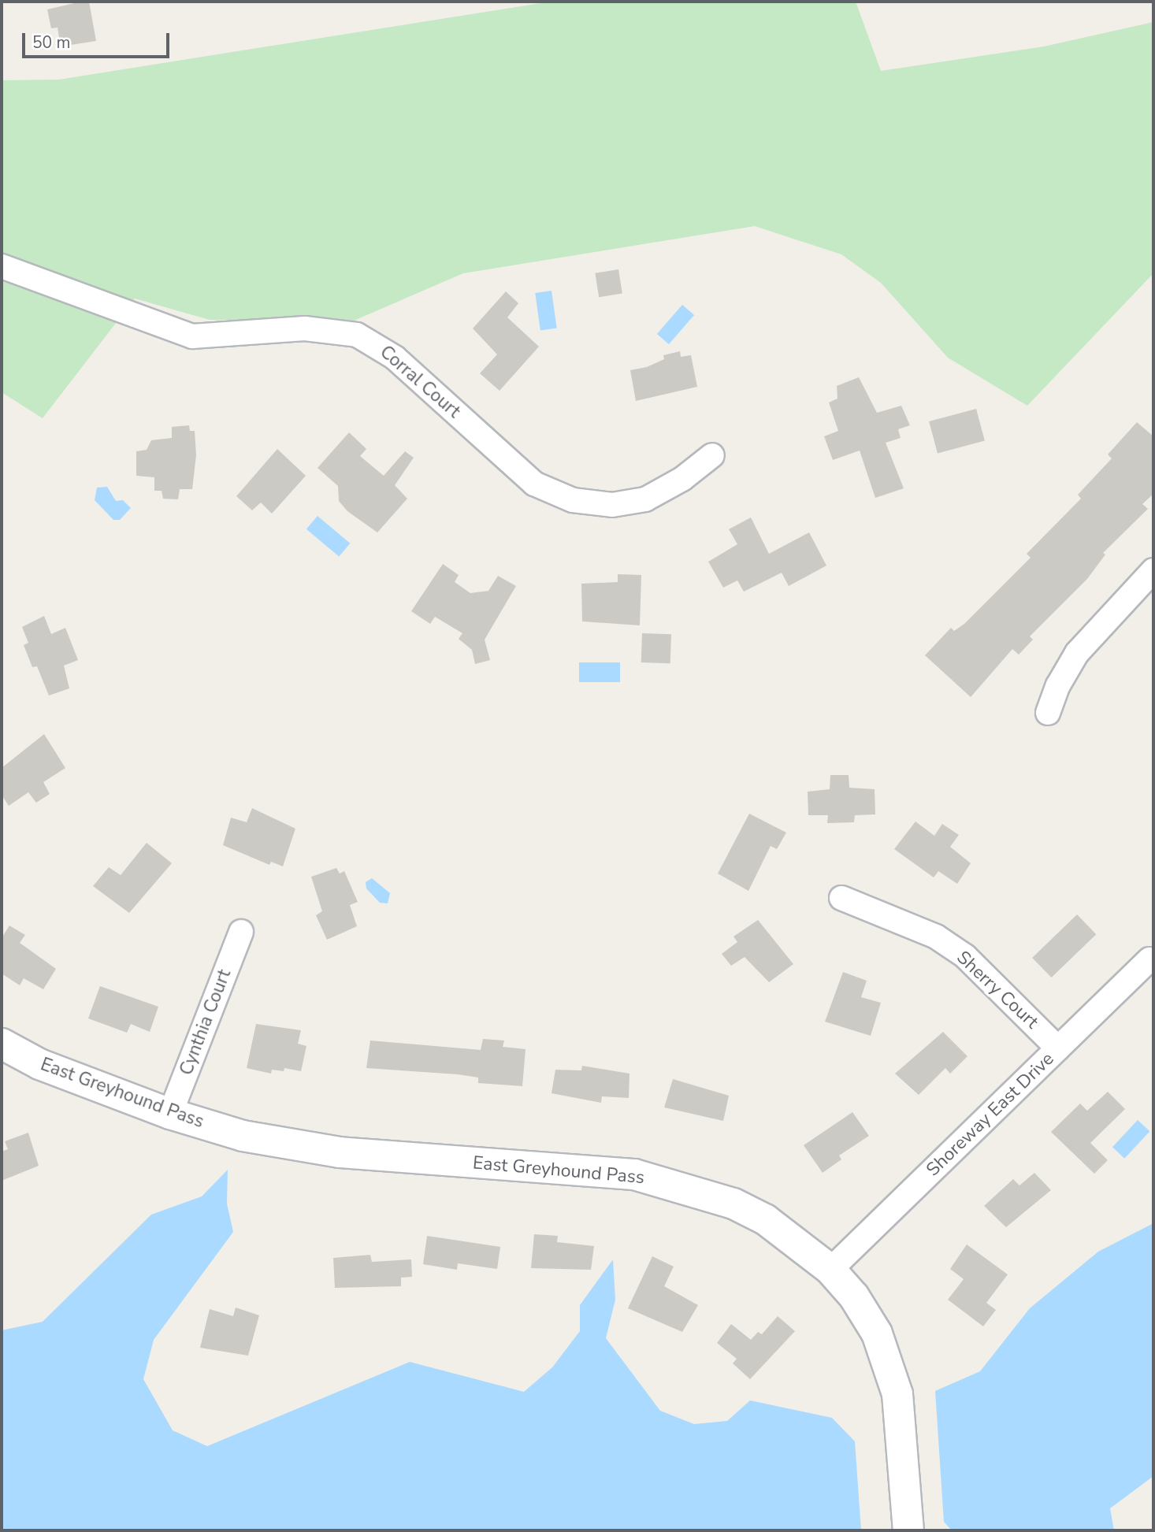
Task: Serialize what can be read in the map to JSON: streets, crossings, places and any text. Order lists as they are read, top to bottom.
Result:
{
  "streets": {
    "street": [
      "Corral Court",
      "Sherry Court",
      "Cynthia Court",
      "East Greyhound Pass",
      "Shoreway East Drive"
    ]
  },
  "crossings": [
    ["Sherry Court", "Shoreway East Drive"],
    ["Cynthia Court", "East Greyhound Pass"],
    ["East Greyhound Pass", "Shoreway East Drive"]
  ],
  "scale_bar": "50 m"
}
